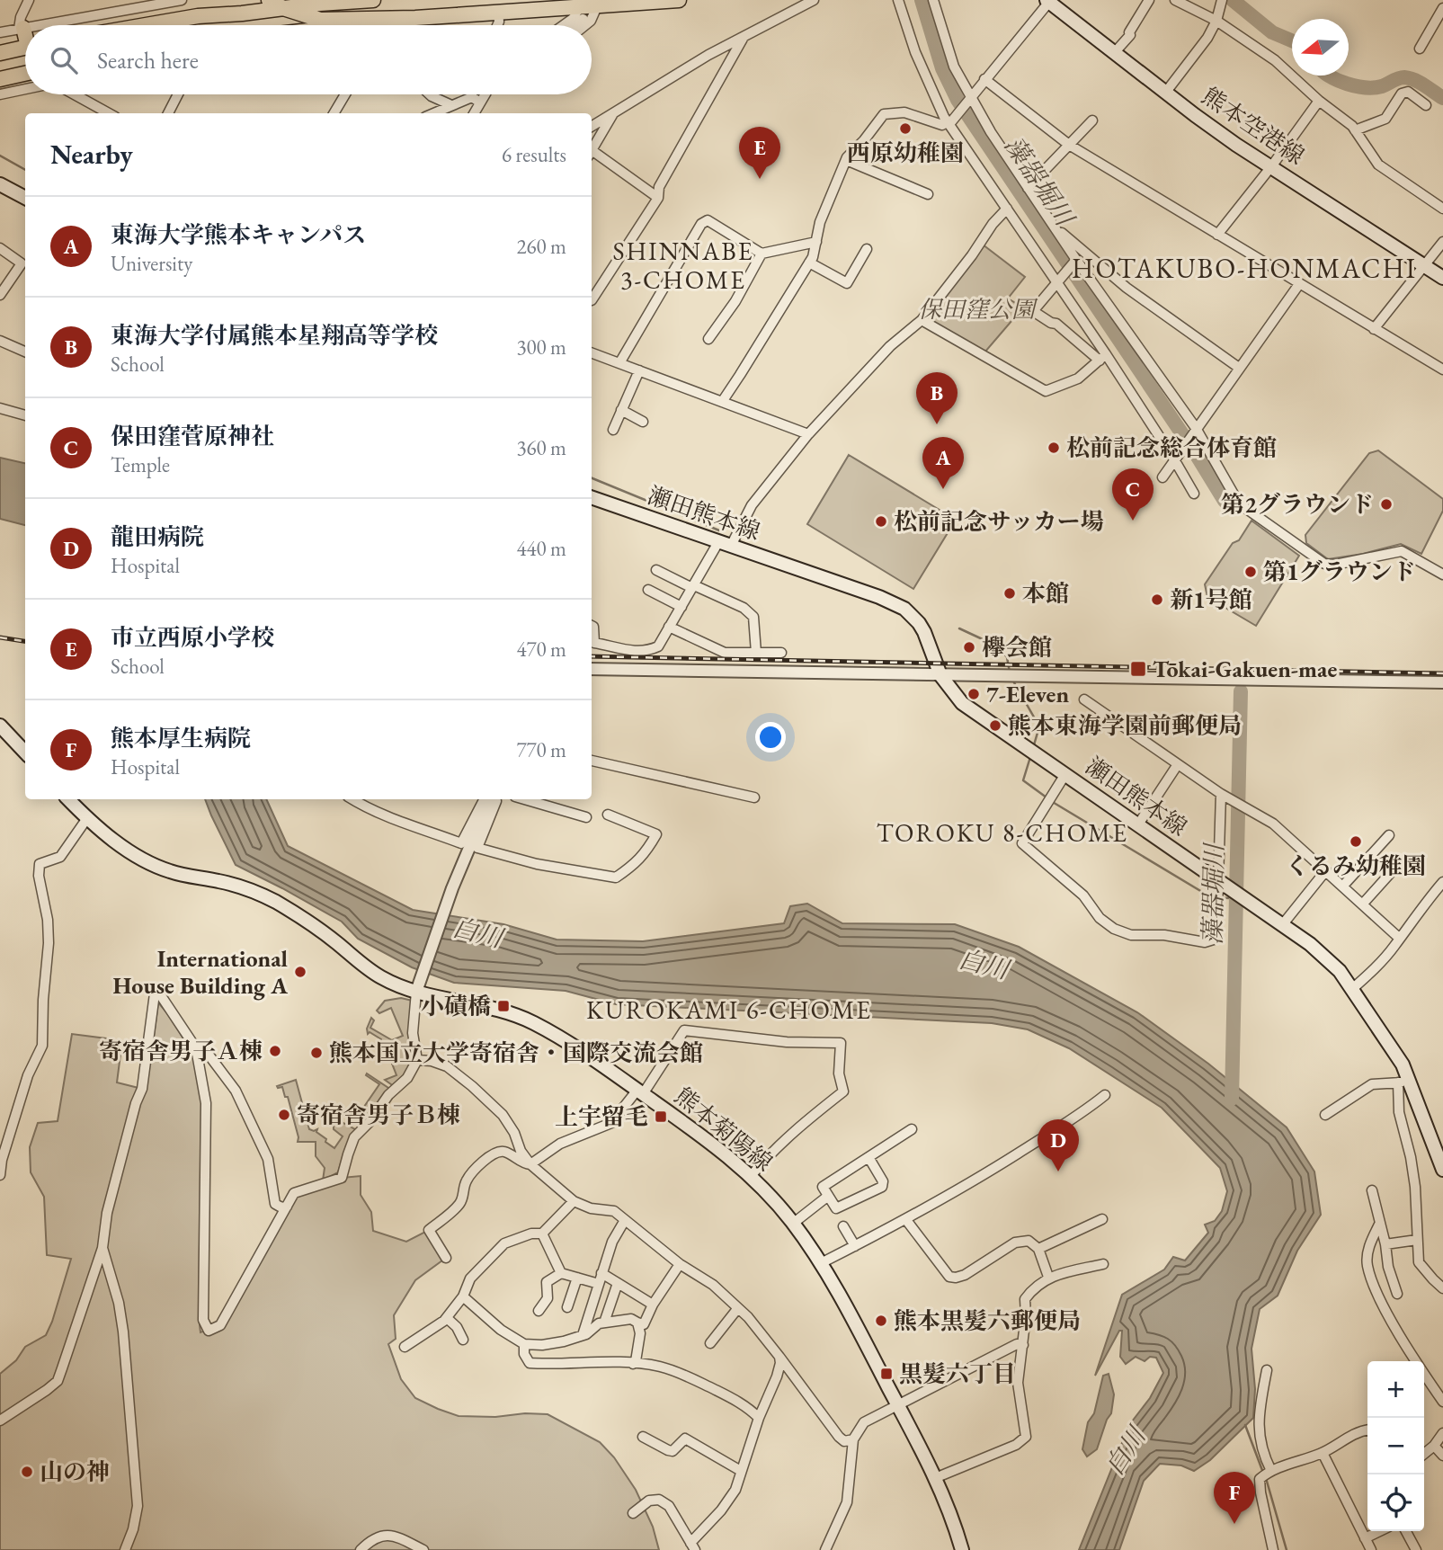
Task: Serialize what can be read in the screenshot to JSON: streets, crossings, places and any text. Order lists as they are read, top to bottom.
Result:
{
  "streets": {
    "main road": ["熊本空港線", "瀬田熊本線", "熊本菊陽線"]
  },
  "districts": [
    "SHINNABE 3-CHOME",
    "HOTAKUBO-HONMACHI",
    "TOROKU 8-CHOME",
    "KUROKAMI 6-CHOME"
  ],
  "water": ["藻器堀川", "白川"],
  "parks": ["保田窪公園"],
  "places": {
    "other": [
      "西原幼稚園",
      "松前記念総合体育館",
      "第2グラウンド",
      "松前記念サッカー場",
      "第1グラウンド",
      "本館",
      "新1号館",
      "欅会館",
      "7-Eleven",
      "熊本東海学園前郵便局",
      "くるみ幼稚園",
      "International House Building A",
      "寄宿舎男子Ａ棟",
      "熊本国立大学寄宿舎・国際交流会館",
      "寄宿舎男子Ｂ棟",
      "熊本黒髪六郵便局",
      "山の神"
    ],
    "transit": [
      "Tōkai-Gakuen-mae",
      "小磧橋",
      "上宇留毛",
      "黒髪六丁目"
    ]
  },
  "north": "left",
  "page": {
    "search": "Search here",
    "heading": ["Nearby", "6 results"],
    "pins": [
      "E",
      "B",
      "A",
      "C",
      "D",
      "F"
    ],
    "list": [
      {
        "mark": "A",
        "name": "東海大学熊本キャンパス",
        "note": "University",
        "value": "260 m"
      },
      {
        "mark": "B",
        "name": "東海大学付属熊本星翔高等学校",
        "note": "School",
        "value": "300 m"
      },
      {
        "mark": "C",
        "name": "保田窪菅原神社",
        "note": "Temple",
        "value": "360 m"
      },
      {
        "mark": "D",
        "name": "龍田病院",
        "note": "Hospital",
        "value": "440 m"
      },
      {
        "mark": "E",
        "name": "市立西原小学校",
        "note": "School",
        "value": "470 m"
      },
      {
        "mark": "F",
        "name": "熊本厚生病院",
        "note": "Hospital",
        "value": "770 m"
      }
    ],
    "map_buttons": ["+", "−"]
  }
}
